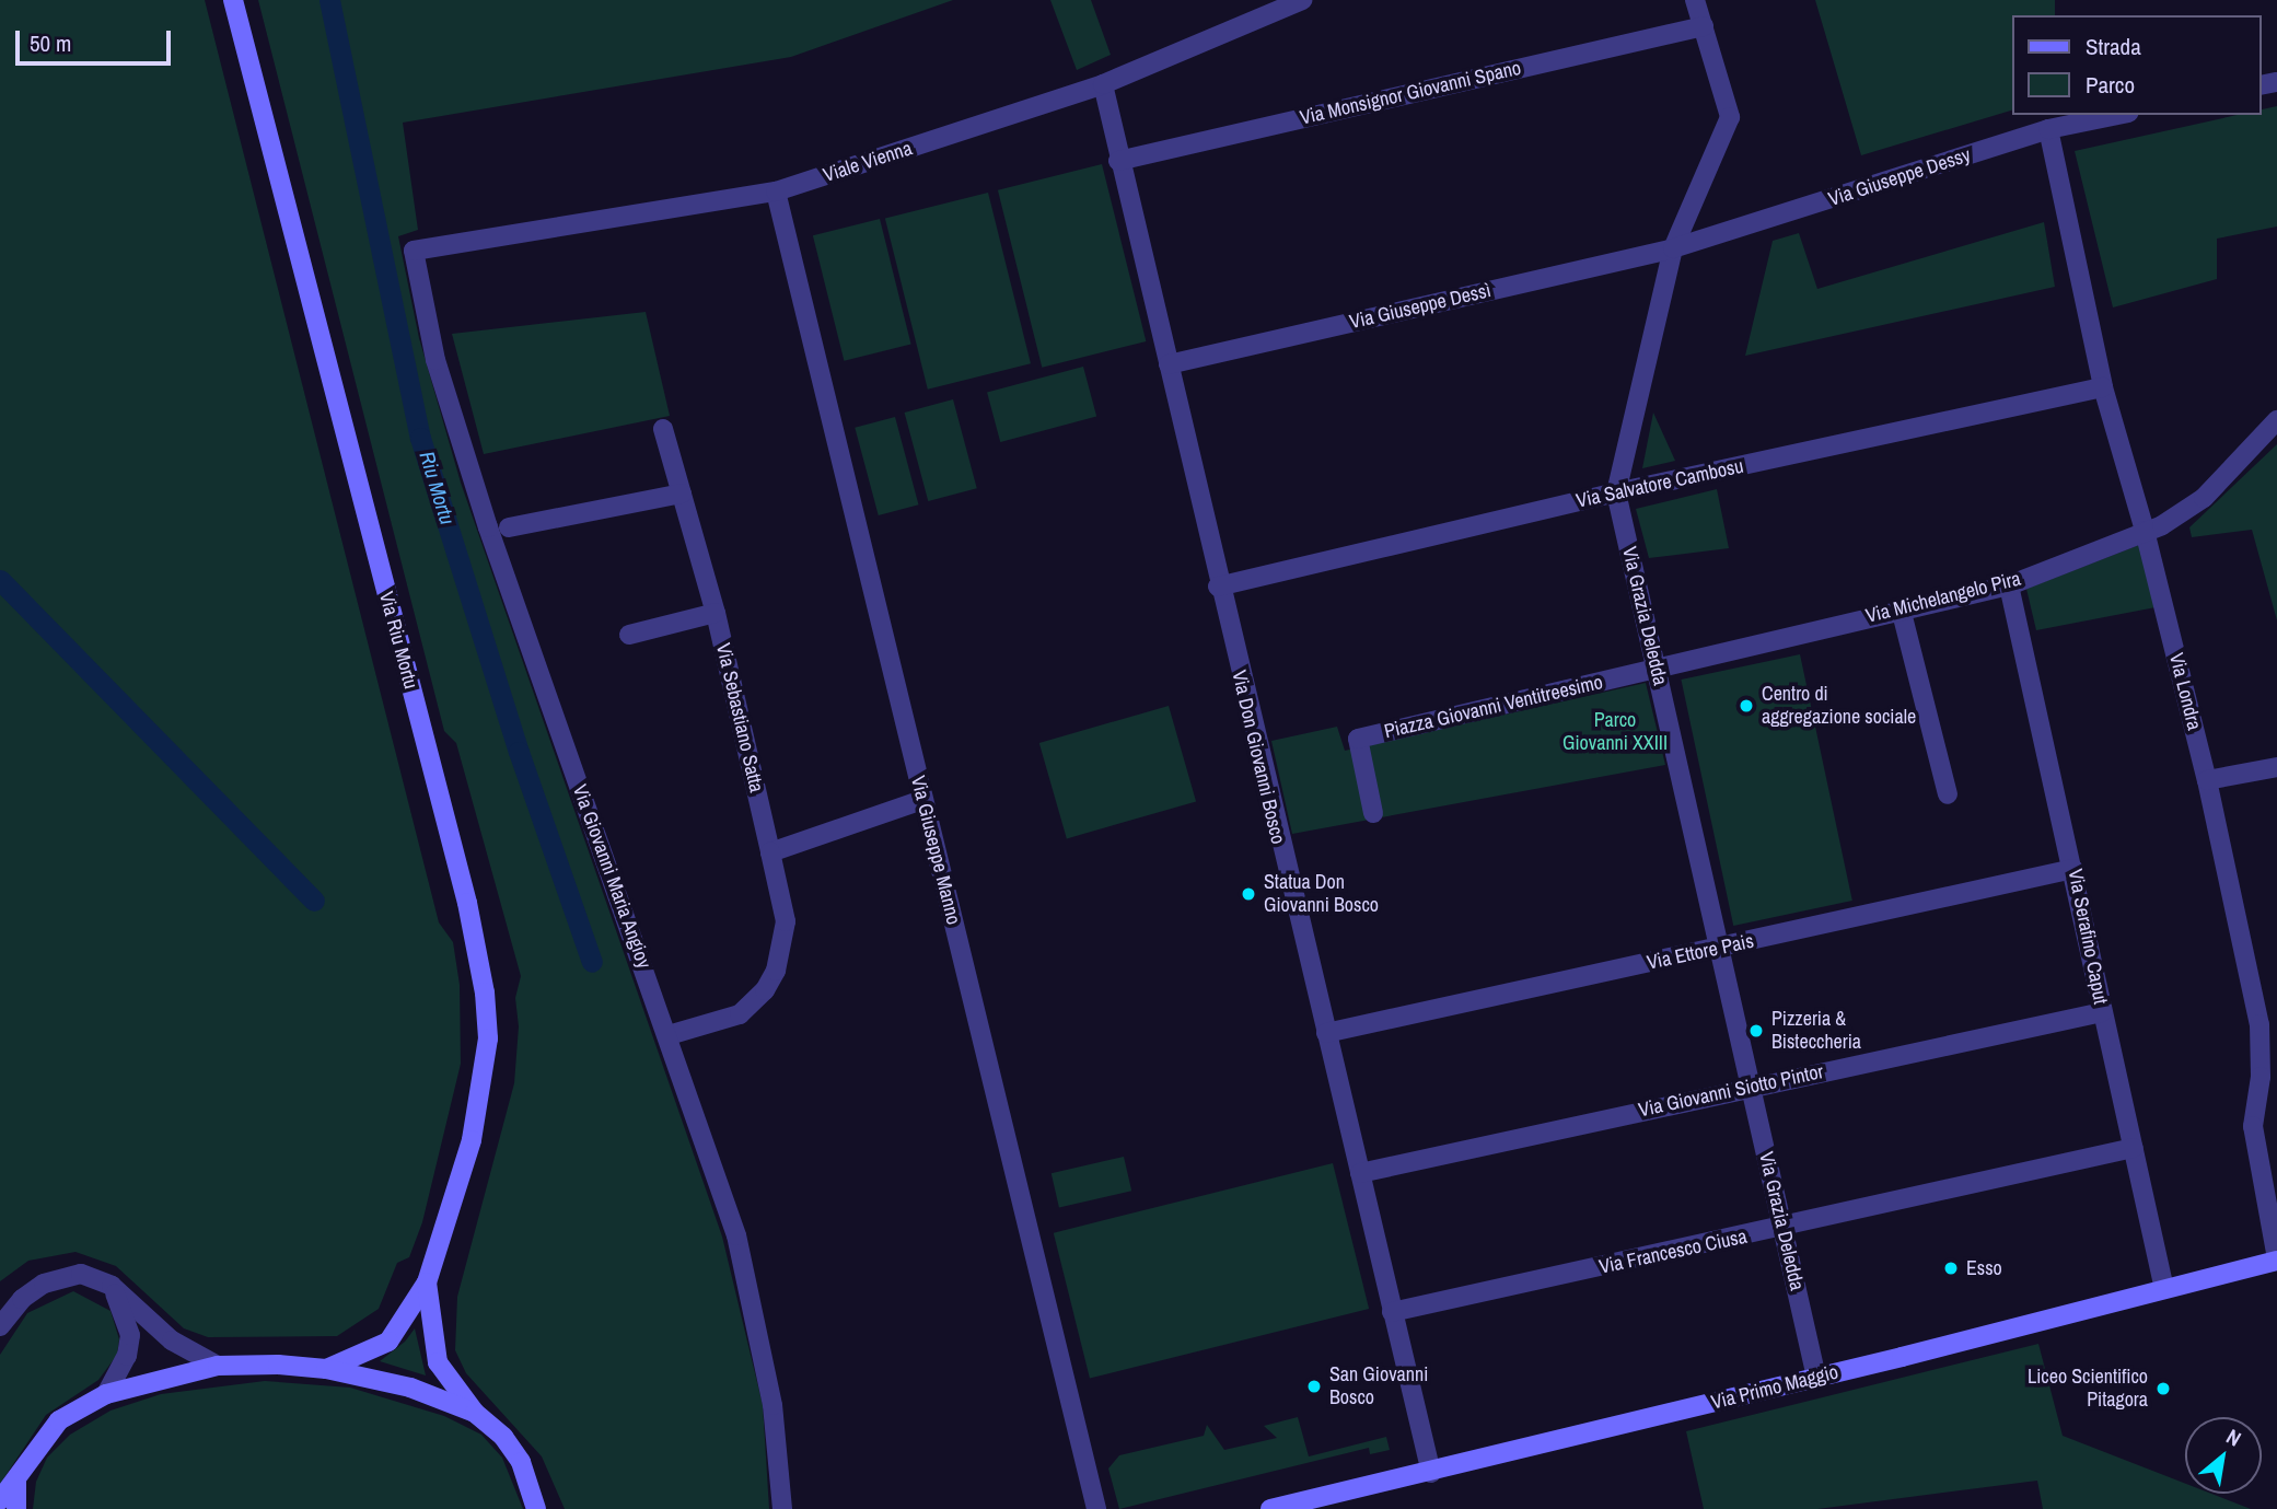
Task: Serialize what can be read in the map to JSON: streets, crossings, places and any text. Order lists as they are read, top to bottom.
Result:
{
  "streets": {
    "main road": ["Via Riu Mortu", "Via Primo Maggio"],
    "street": [
      "Via Monsignor Giovanni Spano",
      "Viale Vienna",
      "Via Giuseppe Dessy",
      "Via Giuseppe Dessì",
      "Via Salvatore Cambosu",
      "Via Michelangelo Pira",
      "Via Grazia Deledda",
      "Via Londra",
      "Piazza Giovanni Ventitreesimo",
      "Via Sebastiano Satta",
      "Via Don Giovanni Bosco",
      "Via Giuseppe Manno",
      "Via Giovanni Maria Angioy",
      "Via Serafino Caput",
      "Via Ettore Pais",
      "Via Giovanni Siotto Pintor",
      "Via Francesco Ciusa"
    ]
  },
  "crossings": [
    ["Via Monsignor Giovanni Spano", "Via Grazia Deledda"],
    ["Via Monsignor Giovanni Spano", "Via Don Giovanni Bosco"],
    ["Viale Vienna", "Via Don Giovanni Bosco"],
    ["Viale Vienna", "Via Giuseppe Manno"],
    ["Viale Vienna", "Via Giovanni Maria Angioy"],
    ["Via Giuseppe Dessy", "Via Giuseppe Dessì"],
    ["Via Giuseppe Dessy", "Via Grazia Deledda"],
    ["Via Giuseppe Dessy", "Via Londra"],
    ["Via Giuseppe Dessì", "Via Grazia Deledda"],
    ["Via Giuseppe Dessì", "Via Don Giovanni Bosco"],
    ["Via Salvatore Cambosu", "Via Grazia Deledda"],
    ["Via Salvatore Cambosu", "Via Londra"],
    ["Via Salvatore Cambosu", "Via Don Giovanni Bosco"],
    ["Via Michelangelo Pira", "Via Grazia Deledda"],
    ["Via Michelangelo Pira", "Via Londra"],
    ["Via Michelangelo Pira", "Piazza Giovanni Ventitreesimo"],
    ["Via Michelangelo Pira", "Via Serafino Caput"],
    ["Via Grazia Deledda", "Piazza Giovanni Ventitreesimo"],
    ["Via Grazia Deledda", "Via Ettore Pais"],
    ["Via Grazia Deledda", "Via Giovanni Siotto Pintor"],
    ["Via Grazia Deledda", "Via Francesco Ciusa"],
    ["Via Grazia Deledda", "Via Primo Maggio"],
    ["Via Londra", "Via Primo Maggio"],
    ["Via Sebastiano Satta", "Via Giovanni Maria Angioy"],
    ["Via Don Giovanni Bosco", "Via Ettore Pais"],
    ["Via Don Giovanni Bosco", "Via Giovanni Siotto Pintor"],
    ["Via Don Giovanni Bosco", "Via Francesco Ciusa"],
    ["Via Don Giovanni Bosco", "Via Primo Maggio"],
    ["Via Serafino Caput", "Via Ettore Pais"],
    ["Via Serafino Caput", "Via Giovanni Siotto Pintor"],
    ["Via Serafino Caput", "Via Francesco Ciusa"],
    ["Via Serafino Caput", "Via Primo Maggio"]
  ],
  "water": ["Riu Mortu"],
  "parks": ["Parco Giovanni XXIII"],
  "places": [
    "Centro di aggregazione sociale",
    "Statua Don Giovanni Bosco",
    "Pizzeria & Bisteccheria",
    "Esso",
    "San Giovanni Bosco",
    "Liceo Scientifico Pitagora"
  ],
  "legend": ["Strada", "Parco"],
  "scale_bar": "50 m",
  "north": "top right"
}
